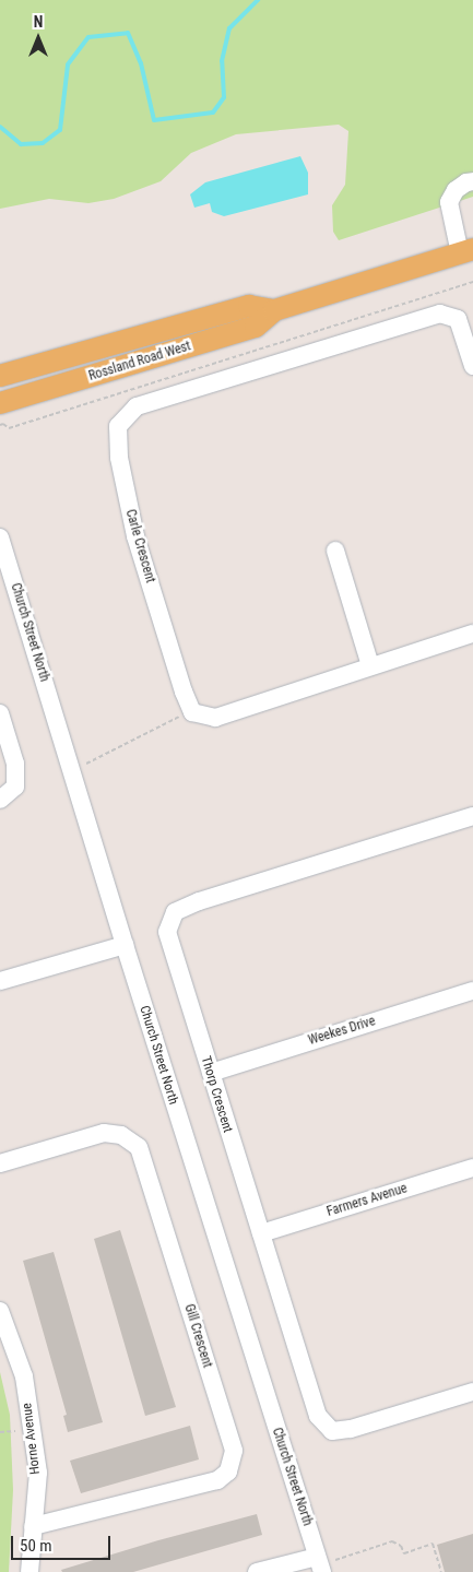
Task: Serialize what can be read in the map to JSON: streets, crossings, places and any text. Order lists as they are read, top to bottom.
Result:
{
  "streets": {
    "main road": ["Rossland Road West"],
    "street": [
      "Carle Crescent",
      "Church Street North",
      "Weekes Drive",
      "Thorp Crescent",
      "Farmers Avenue",
      "Gill Crescent",
      "Horne Avenue"
    ]
  },
  "crossings": [
    ["Weekes Drive", "Thorp Crescent"],
    ["Thorp Crescent", "Farmers Avenue"],
    ["Gill Crescent", "Horne Avenue"]
  ],
  "scale_bar": "50 m",
  "north": "top"
}
